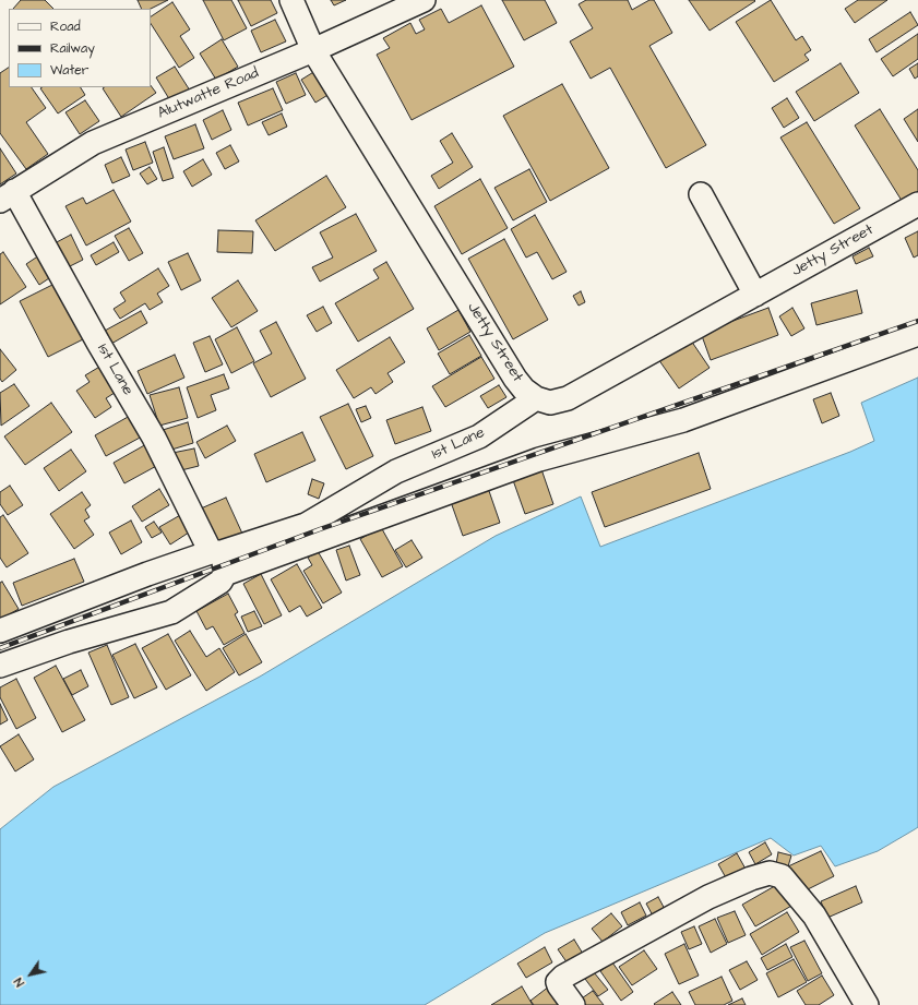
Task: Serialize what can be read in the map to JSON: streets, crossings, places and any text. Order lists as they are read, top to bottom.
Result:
{
  "streets": {
    "street": ["Alutwatte Road", "Jetty Street", "1st Lane"]
  },
  "crossings": [
    ["Alutwatte Road", "Jetty Street"],
    ["Alutwatte Road", "1st Lane"],
    ["Jetty Street", "1st Lane"]
  ],
  "legend": ["Road", "Railway", "Water"],
  "north": "bottom left"
}
